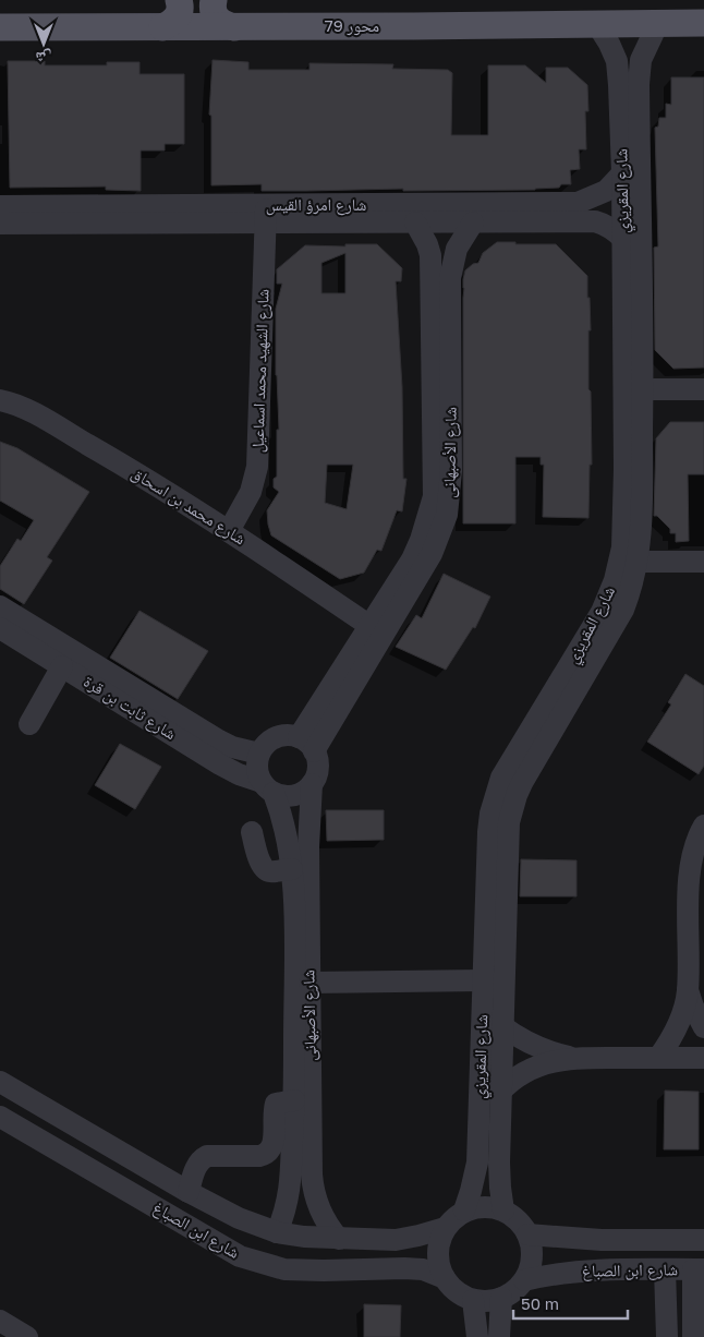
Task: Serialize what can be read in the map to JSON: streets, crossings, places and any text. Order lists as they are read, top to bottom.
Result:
{
  "streets": {
    "main road": ["محور 79"],
    "street": [
      "شارع المقريزي",
      "شارع امرؤ القيس",
      "شارع الشهيد محمد اسماعيل",
      "شارع الأصبهانى",
      "شارع محمد بن اسحاق",
      "شارع ثابت بن قرة",
      "شارع ابن الصباغ"
    ]
  },
  "crossings": [
    ["محور 79", "شارع المقريزي"],
    ["شارع المقريزي", "شارع امرؤ القيس"],
    ["شارع المقريزي", "شارع ابن الصباغ"],
    ["شارع امرؤ القيس", "شارع الشهيد محمد اسماعيل"],
    ["شارع امرؤ القيس", "شارع الأصبهانى"],
    ["شارع الشهيد محمد اسماعيل", "شارع محمد بن اسحاق"],
    ["شارع الأصبهانى", "شارع محمد بن اسحاق"],
    ["شارع الأصبهانى", "شارع ثابت بن قرة"],
    ["شارع الأصبهانى", "شارع ابن الصباغ"]
  ],
  "scale_bar": "50 m",
  "north": "bottom"
}
